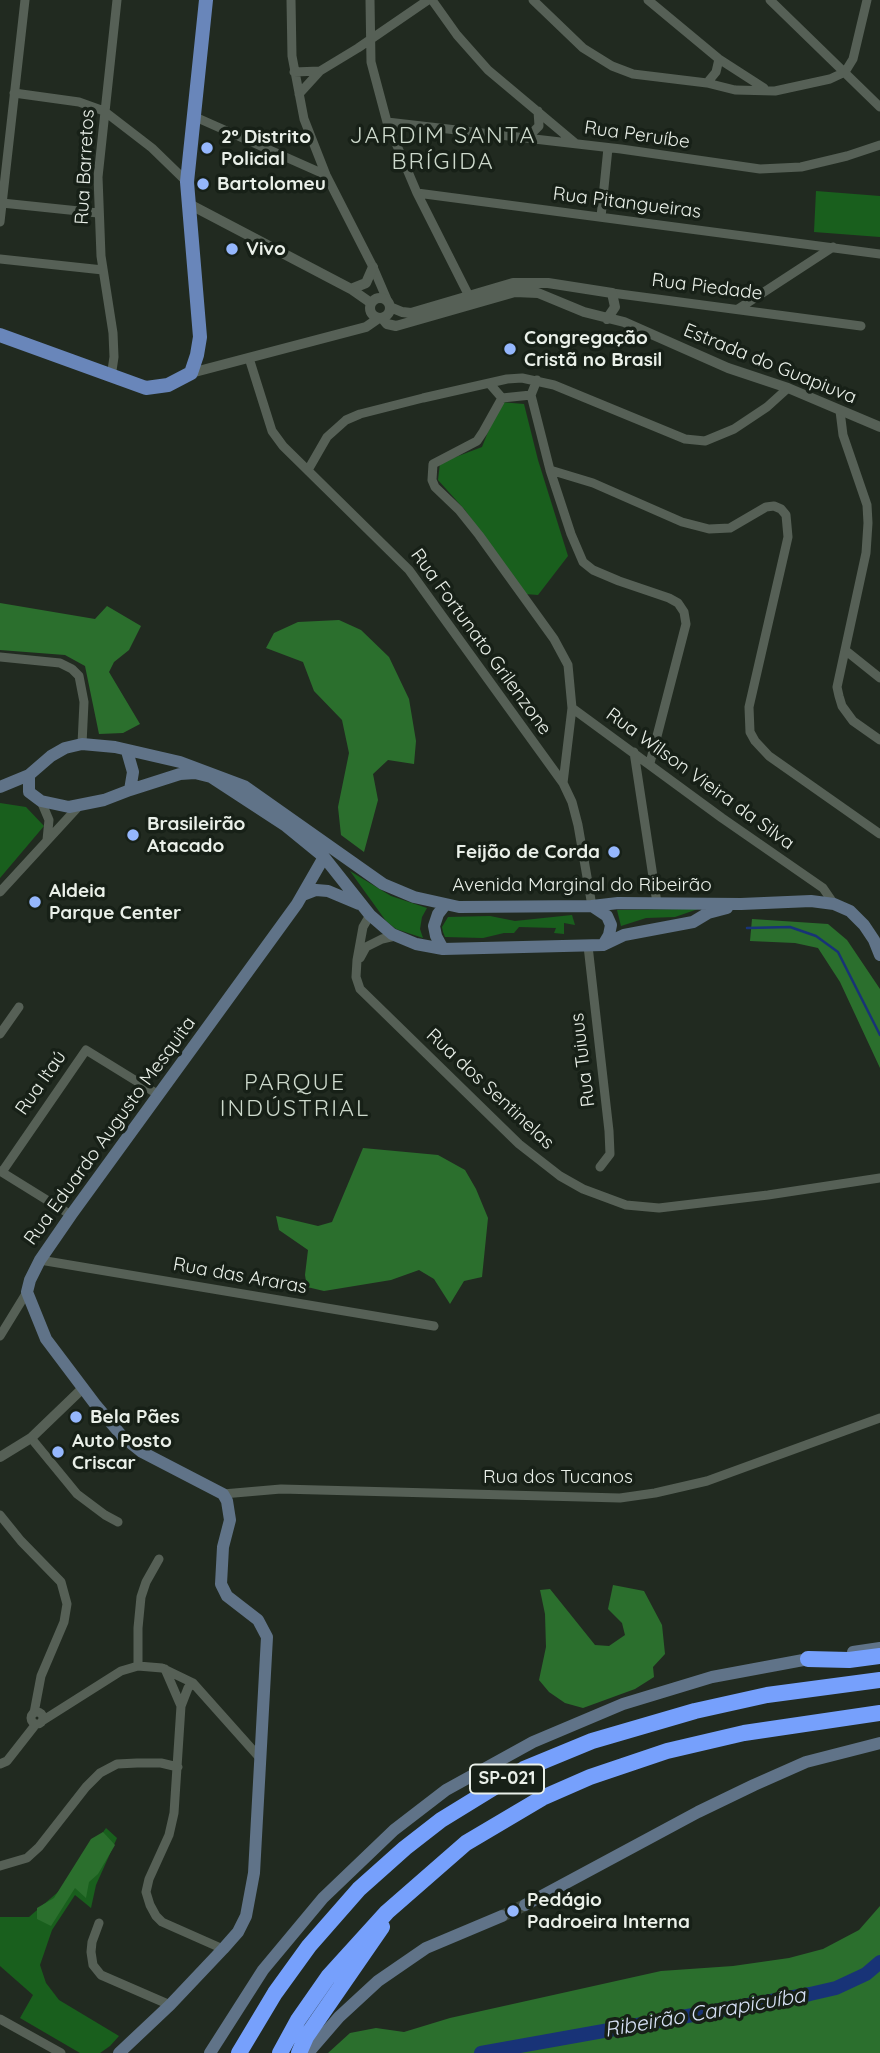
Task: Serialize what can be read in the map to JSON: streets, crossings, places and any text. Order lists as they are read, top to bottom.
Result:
{
  "streets": {
    "highway": ["SP-021"],
    "main road": ["Avenida Marginal do Ribeirão", "Rua Eduardo Augusto Mesquita"],
    "street": [
      "Rua Peruíbe",
      "Rua Barretos",
      "Rua Pitangueiras",
      "Rua Piedade",
      "Estrada do Guapiuva",
      "Rua Fortunato Grilenzone",
      "Rua Wilson Vieira da Silva",
      "Rua Tuiuus",
      "Rua Itaú",
      "Rua dos Sentinelas",
      "Rua das Araras",
      "Rua dos Tucanos"
    ]
  },
  "crossings": [
    ["Rua Piedade", "Estrada do Guapiuva"],
    ["Rua Fortunato Grilenzone", "Avenida Marginal do Ribeirão"],
    ["Rua Wilson Vieira da Silva", "Avenida Marginal do Ribeirão"],
    ["Avenida Marginal do Ribeirão", "Rua Tuiuus"],
    ["Avenida Marginal do Ribeirão", "Rua dos Sentinelas"],
    ["Avenida Marginal do Ribeirão", "Rua Eduardo Augusto Mesquita"],
    ["Rua Itaú", "Rua Eduardo Augusto Mesquita"],
    ["Rua Eduardo Augusto Mesquita", "Rua das Araras"]
  ],
  "districts": ["JARDIM SANTA BRÍGIDA", "PARQUE INDÚSTRIAL"],
  "water": ["Ribeirão Carapicuíba"],
  "places": [
    "2º Distrito Policial",
    "Bartolomeu",
    "Vivo",
    "Congregação Cristã no Brasil",
    "Brasileirão Atacado",
    "Feijão de Corda",
    "Aldeia Parque Center",
    "Bela Pães",
    "Auto Posto Criscar",
    "Pedágio Padroeira Interna"
  ]
}
